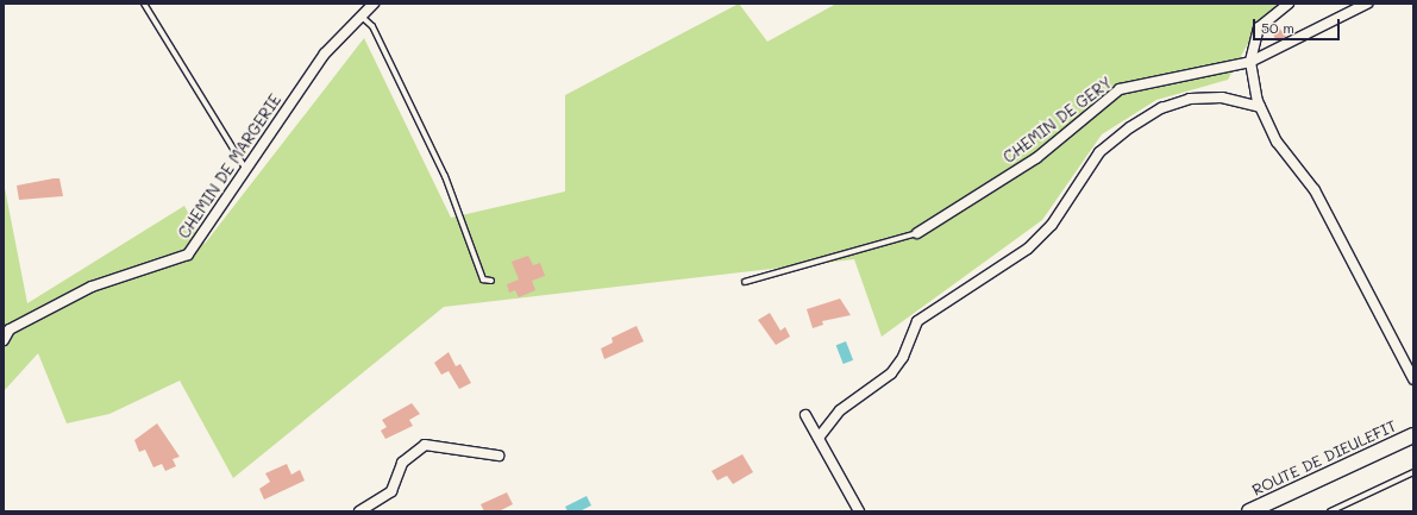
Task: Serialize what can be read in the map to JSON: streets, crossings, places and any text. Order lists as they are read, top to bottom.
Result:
{
  "streets": {
    "main road": ["ROUTE DE DIEULEFIT"],
    "street": ["CHEMIN DE GERY", "CHEMIN DE MARGERIE"]
  },
  "scale_bar": "50 m"
}
